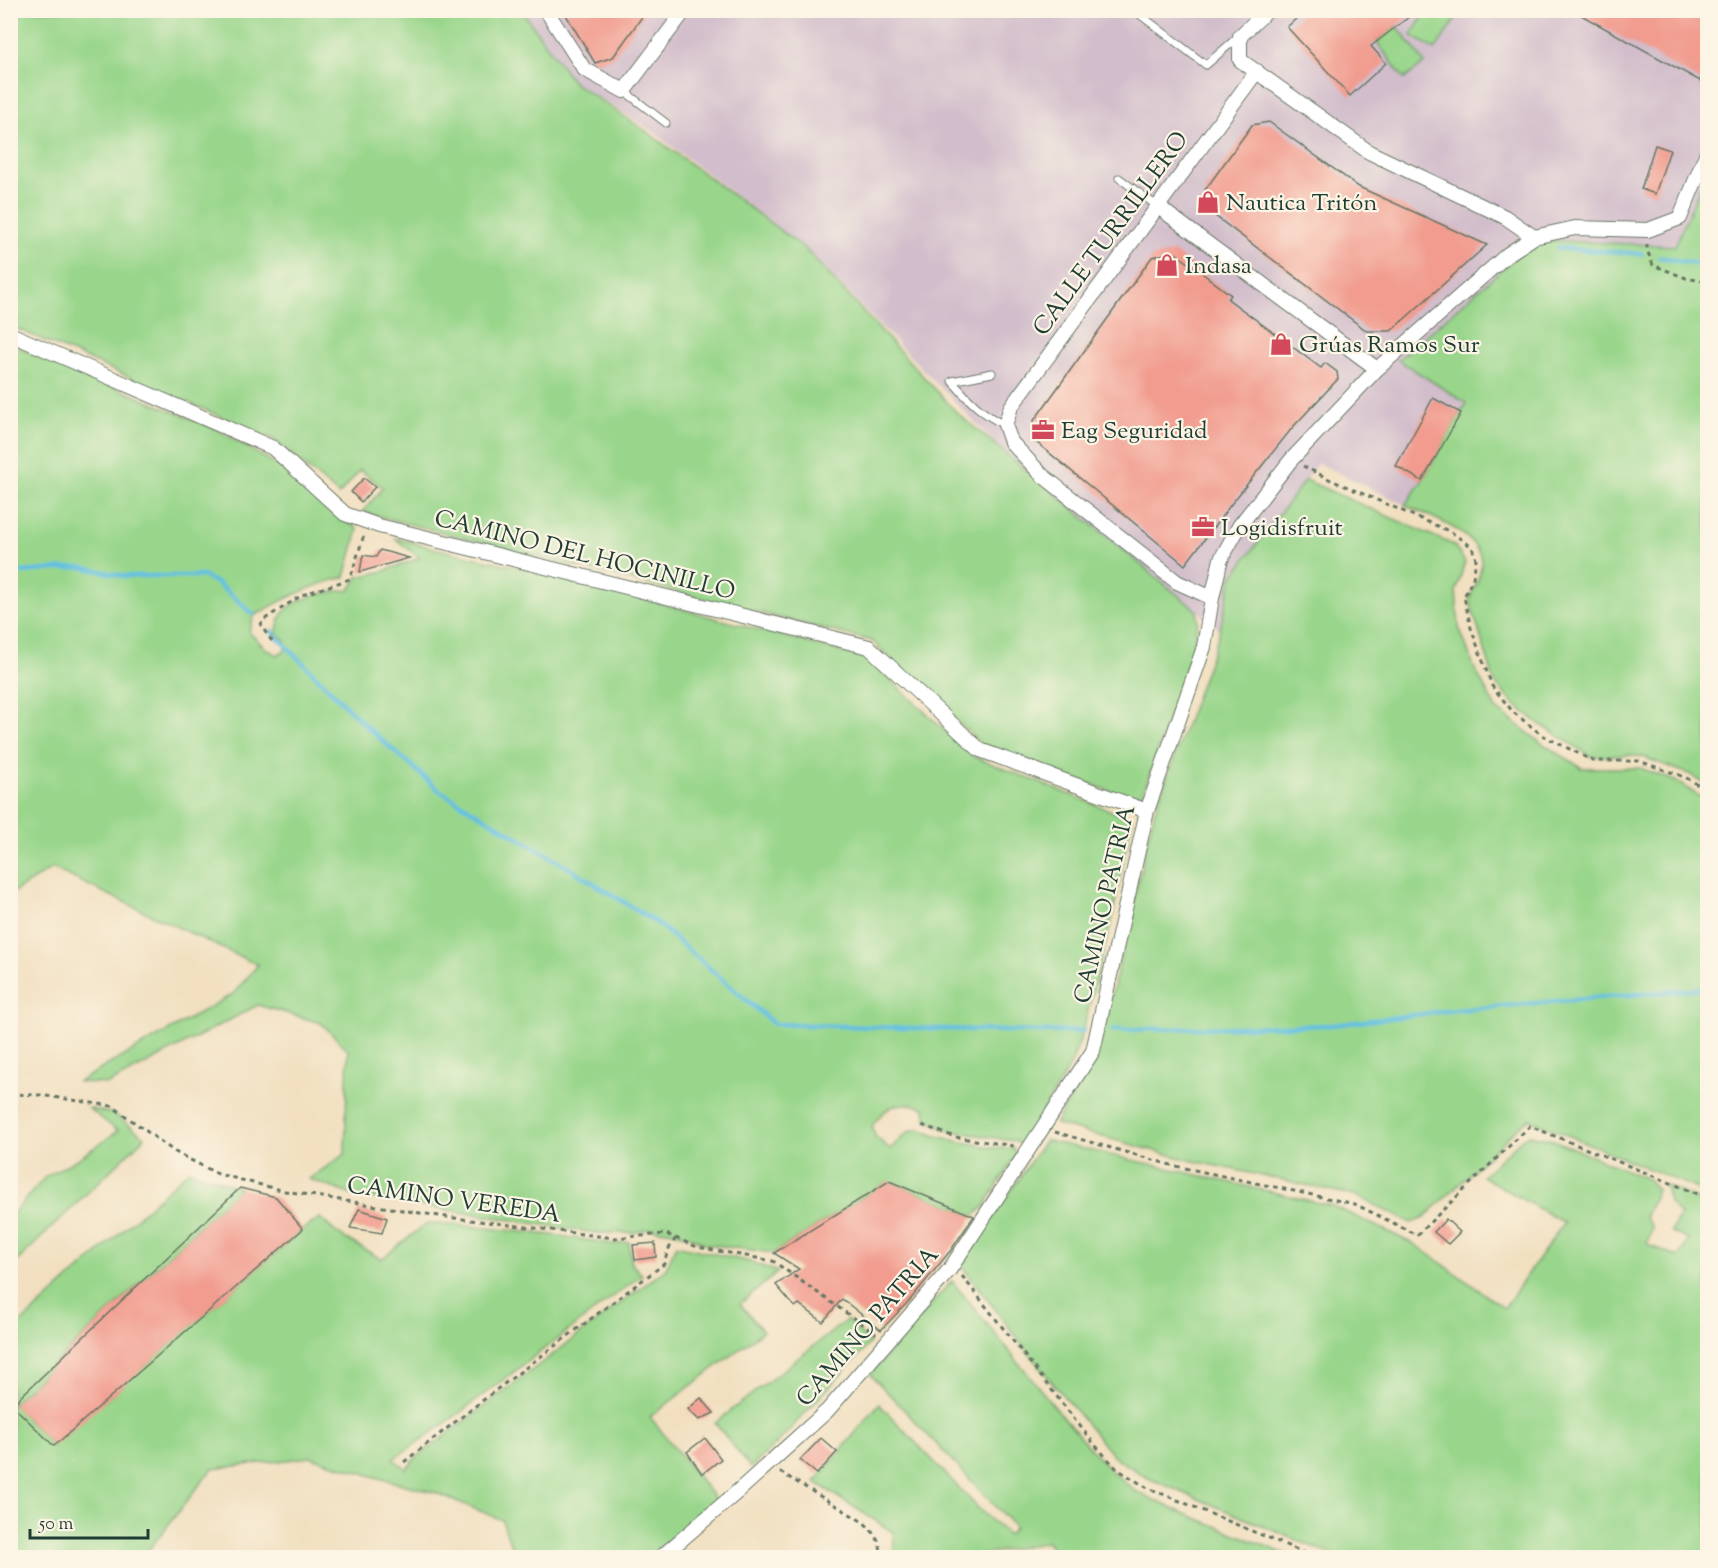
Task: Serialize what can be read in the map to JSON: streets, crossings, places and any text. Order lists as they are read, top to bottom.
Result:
{
  "streets": {
    "street": ["CALLE TURRILLERO", "CAMINO DEL HOCINILLO", "CAMINO PATRIA"],
    "path": ["CAMINO VEREDA"]
  },
  "crossings": [
    ["CAMINO DEL HOCINILLO", "CAMINO PATRIA"],
    ["CAMINO PATRIA", "CAMINO VEREDA"]
  ],
  "places": {
    "shop": ["Nautica Tritón", "Indasa", "Grúas Ramos Sur"],
    "office": ["Eag Seguridad", "Logidisfruit"]
  },
  "scale_bar": "50 m"
}
